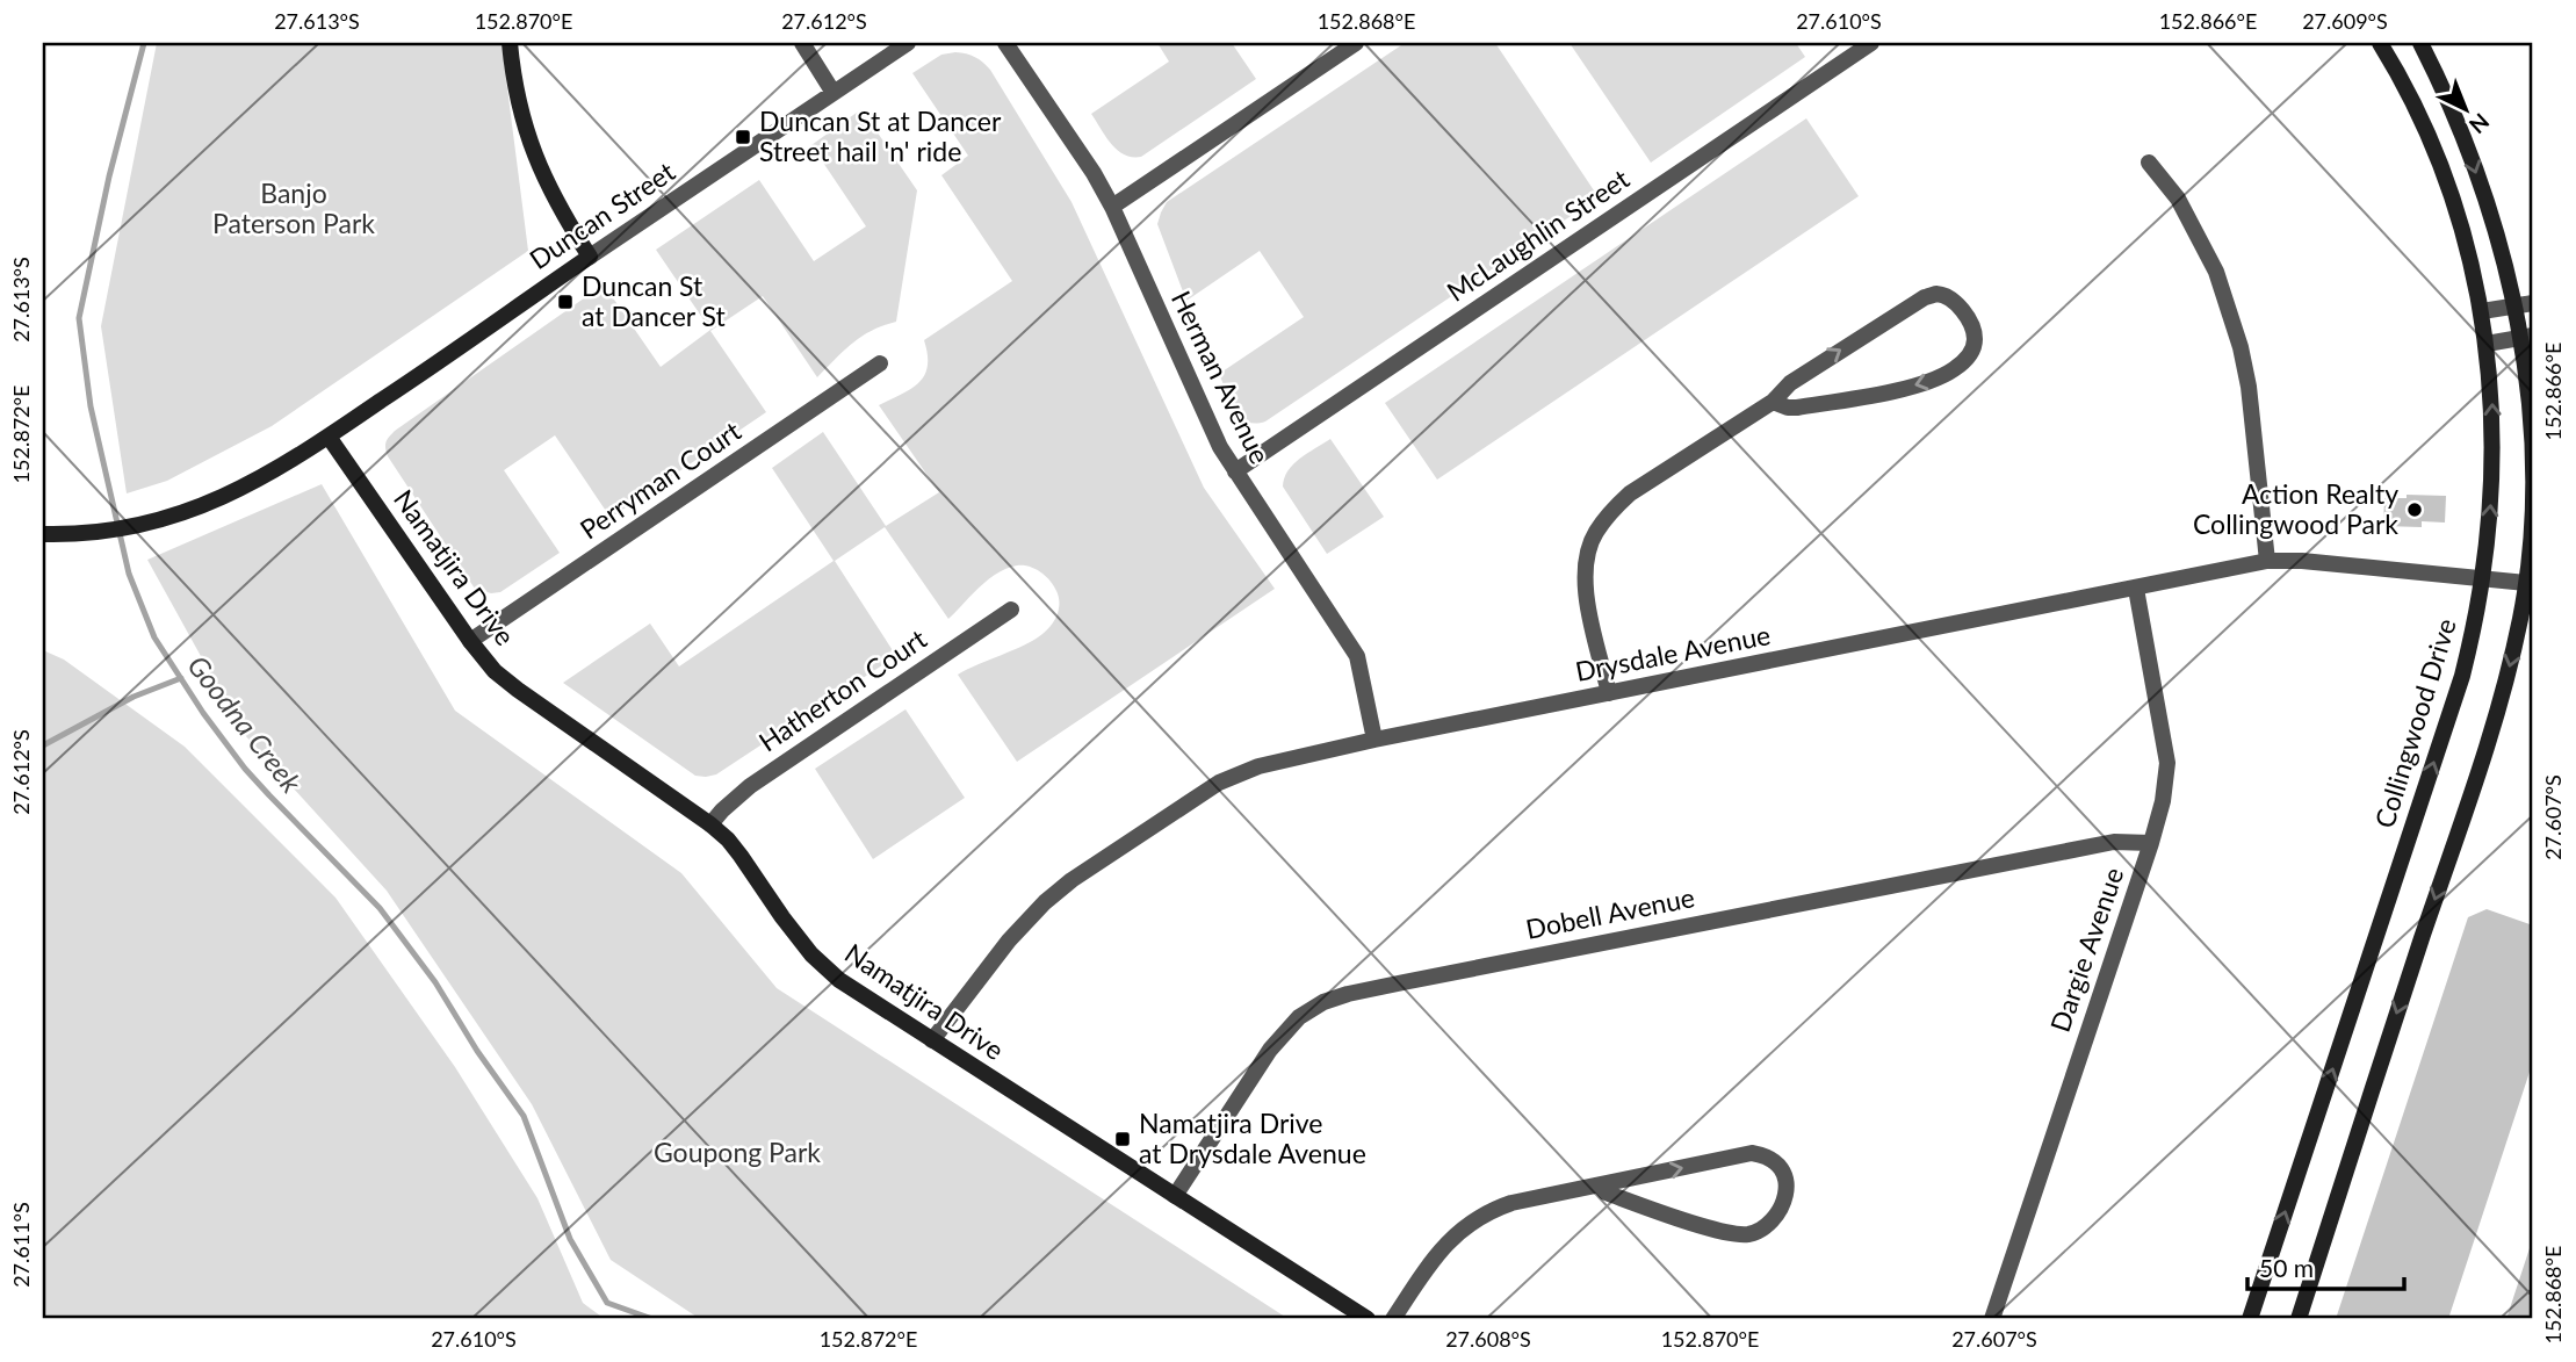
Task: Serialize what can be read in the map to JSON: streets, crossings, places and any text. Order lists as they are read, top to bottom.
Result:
{
  "streets": {
    "main road": ["Duncan Street", "Namatjira Drive", "Collingwood Drive"],
    "street": [
      "McLaughlin Street",
      "Herman Avenue",
      "Perryman Court",
      "Drysdale Avenue",
      "Hatherton Court",
      "Dobell Avenue",
      "Dargie Avenue"
    ]
  },
  "crossings": [
    ["Duncan Street", "Namatjira Drive"],
    ["McLaughlin Street", "Herman Avenue"],
    ["Herman Avenue", "Drysdale Avenue"],
    ["Perryman Court", "Namatjira Drive"],
    ["Namatjira Drive", "Drysdale Avenue"],
    ["Namatjira Drive", "Hatherton Court"],
    ["Namatjira Drive", "Dobell Avenue"],
    ["Drysdale Avenue", "Collingwood Drive"],
    ["Drysdale Avenue", "Dargie Avenue"],
    ["Dobell Avenue", "Dargie Avenue"]
  ],
  "water": ["Goodna Creek"],
  "parks": ["Banjo Paterson Park", "Goupong Park"],
  "places": {
    "transit": ["Duncan St at Dancer Street hail 'n' ride", "Duncan St at Dancer St", "Namatjira Drive at Drysdale Avenue"],
    "other": ["Action Realty Collingwood Park"]
  },
  "scale_bar": "50 m",
  "north": "bottom right",
  "coordinates": [
    "27.613°S",
    "152.870°E",
    "27.612°S",
    "152.868°E",
    "27.610°S",
    "152.866°E",
    "27.609°S",
    "152.872°E",
    "27.607°S",
    "27.611°S",
    "27.608°S"
  ]
}
